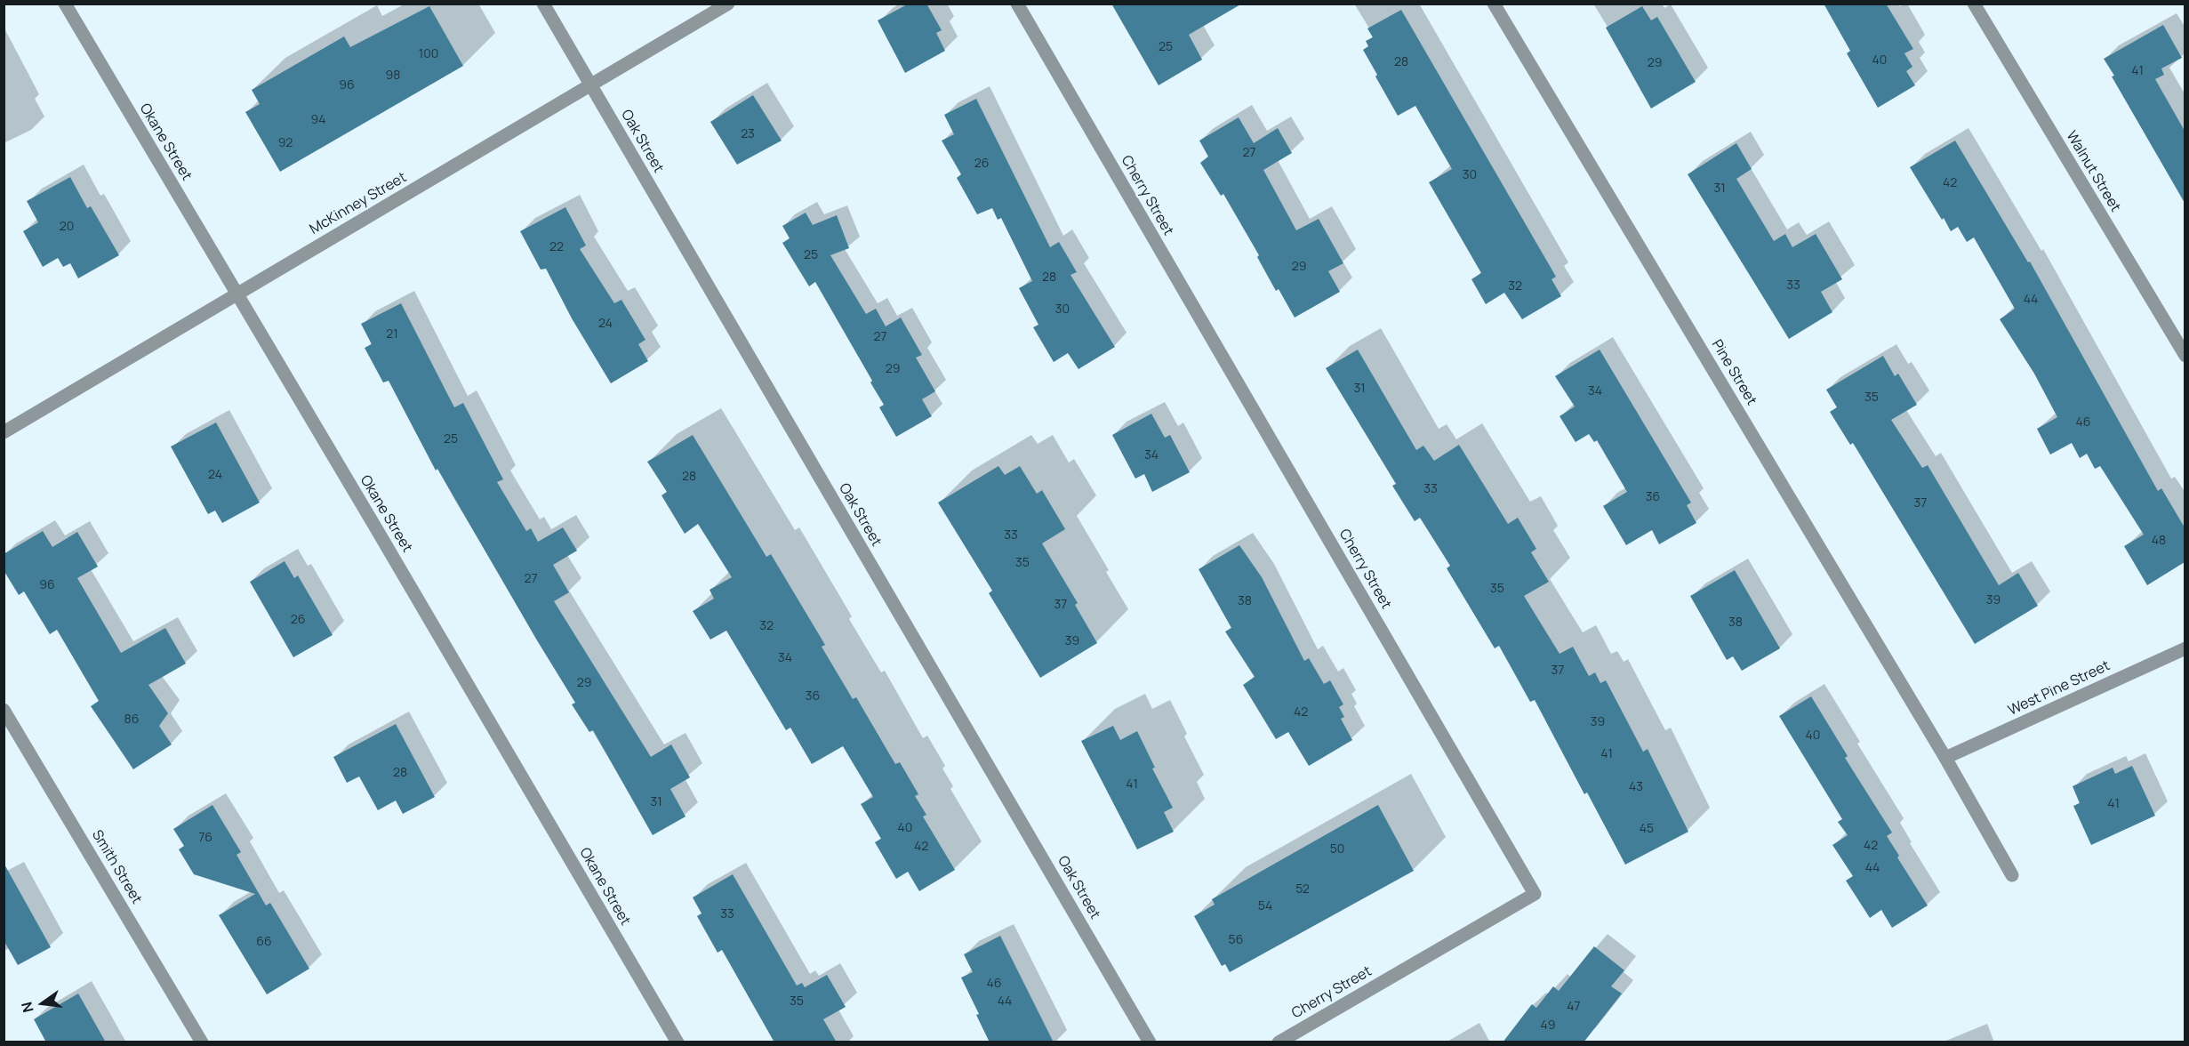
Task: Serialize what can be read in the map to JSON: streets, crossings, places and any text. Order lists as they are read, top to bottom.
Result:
{
  "streets": {
    "street": [
      "Oak Street",
      "Okane Street",
      "Walnut Street",
      "Cherry Street",
      "McKinney Street",
      "Pine Street",
      "West Pine Street",
      "Smith Street"
    ]
  },
  "crossings": [
    ["Oak Street", "McKinney Street"],
    ["Okane Street", "McKinney Street"],
    ["Pine Street", "West Pine Street"]
  ],
  "house_numbers": [
    "25",
    "100",
    "40",
    "28",
    "29",
    "41",
    "98",
    "96",
    "94",
    "23",
    "92",
    "27",
    "26",
    "30",
    "42",
    "31",
    "20",
    "22",
    "25",
    "29",
    "28",
    "33",
    "32",
    "44",
    "30",
    "24",
    "21",
    "27",
    "29",
    "31",
    "34",
    "35",
    "46",
    "25",
    "34",
    "24",
    "28",
    "33",
    "36",
    "37",
    "33",
    "48",
    "35",
    "27",
    "96",
    "35",
    "39",
    "38",
    "37",
    "26",
    "38",
    "32",
    "39",
    "34",
    "37",
    "29",
    "36",
    "42",
    "86",
    "39",
    "40",
    "41",
    "28",
    "41",
    "43",
    "31",
    "41",
    "40",
    "45",
    "76",
    "42",
    "42",
    "50",
    "44",
    "52",
    "54",
    "33",
    "56",
    "66",
    "46",
    "35",
    "44",
    "47",
    "49"
  ],
  "north": "left"
}
